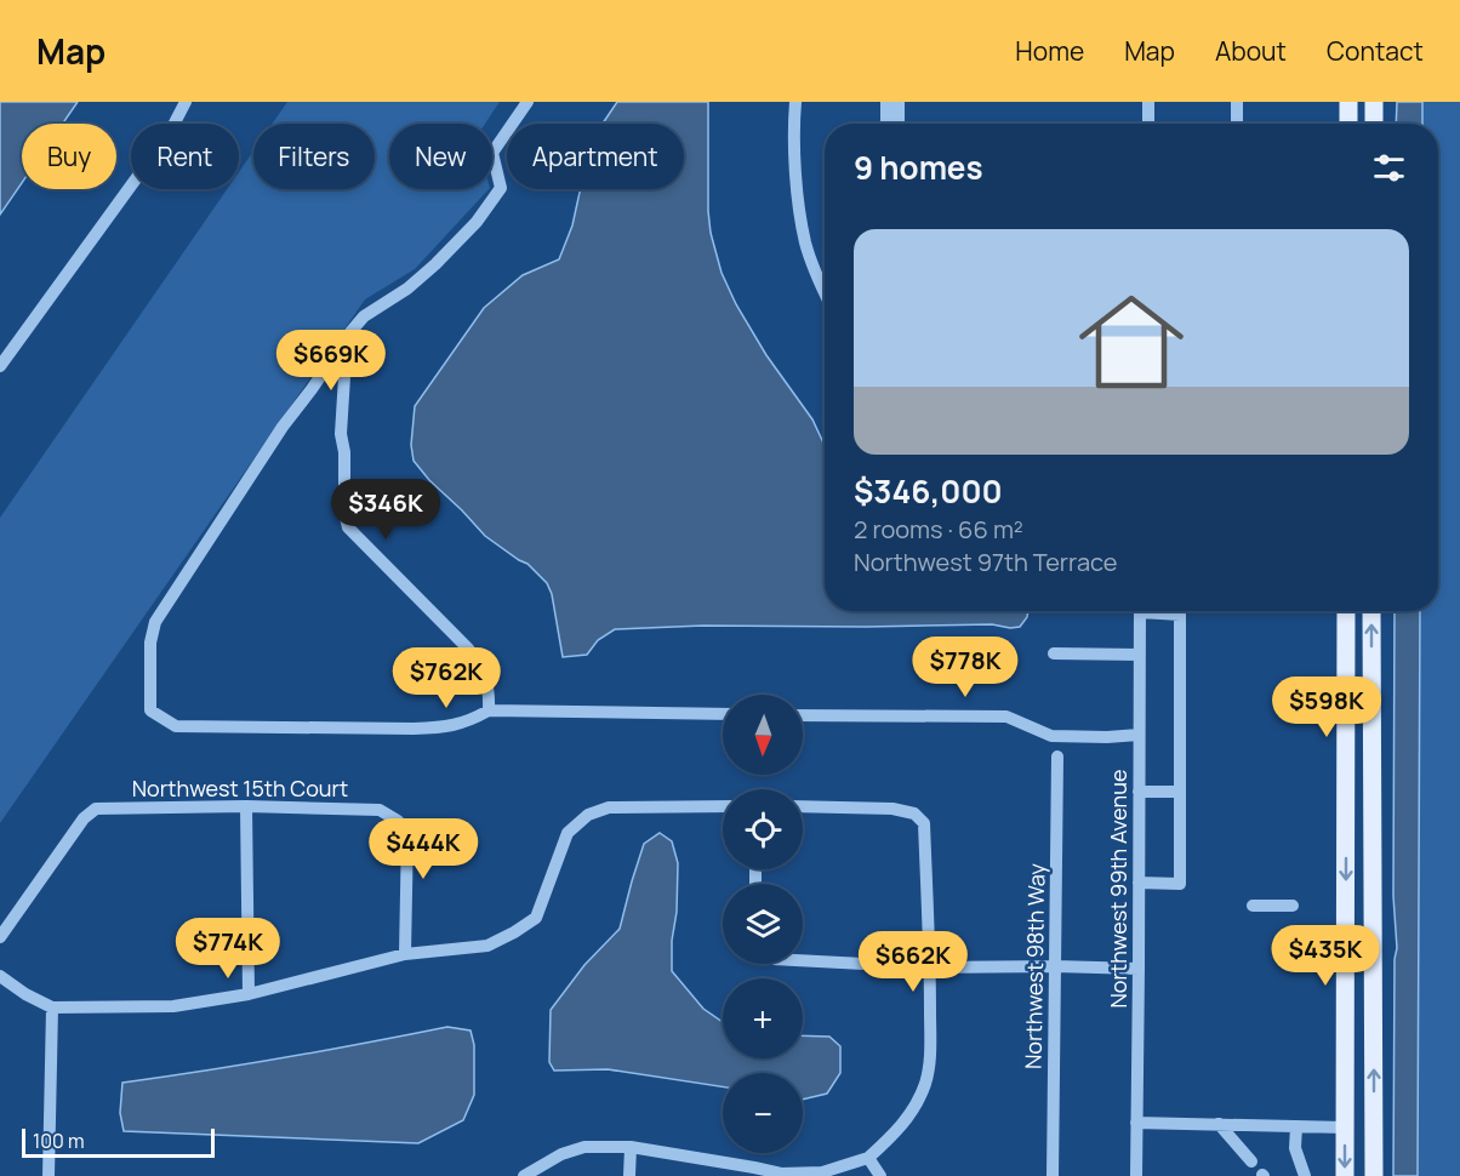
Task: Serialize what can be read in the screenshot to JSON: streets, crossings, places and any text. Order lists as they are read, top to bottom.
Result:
{
  "streets": {
    "street": ["Northwest 15th Court", "Northwest 99th Avenue", "Northwest 98th Way"]
  },
  "scale_bar": "100 m",
  "north": "bottom",
  "page": {
    "header": "Map",
    "nav": [
      "Home",
      "Map",
      "About",
      "Contact"
    ],
    "chip": [
      "Buy",
      "Rent",
      "Filters",
      "New",
      "Apartment"
    ],
    "heading": "9 homes",
    "list": [
      {
        "name": "$346,000",
        "note": "2 rooms · 66 m² · Northwest 97th Terrace"
      }
    ],
    "price": [
      "$669K",
      "$346K",
      "$778K",
      "$762K",
      "$598K",
      "$444K",
      "$774K",
      "$435K",
      "$662K"
    ],
    "map_buttons": ["+", "−"],
    "scale": "100 m"
  }
}
